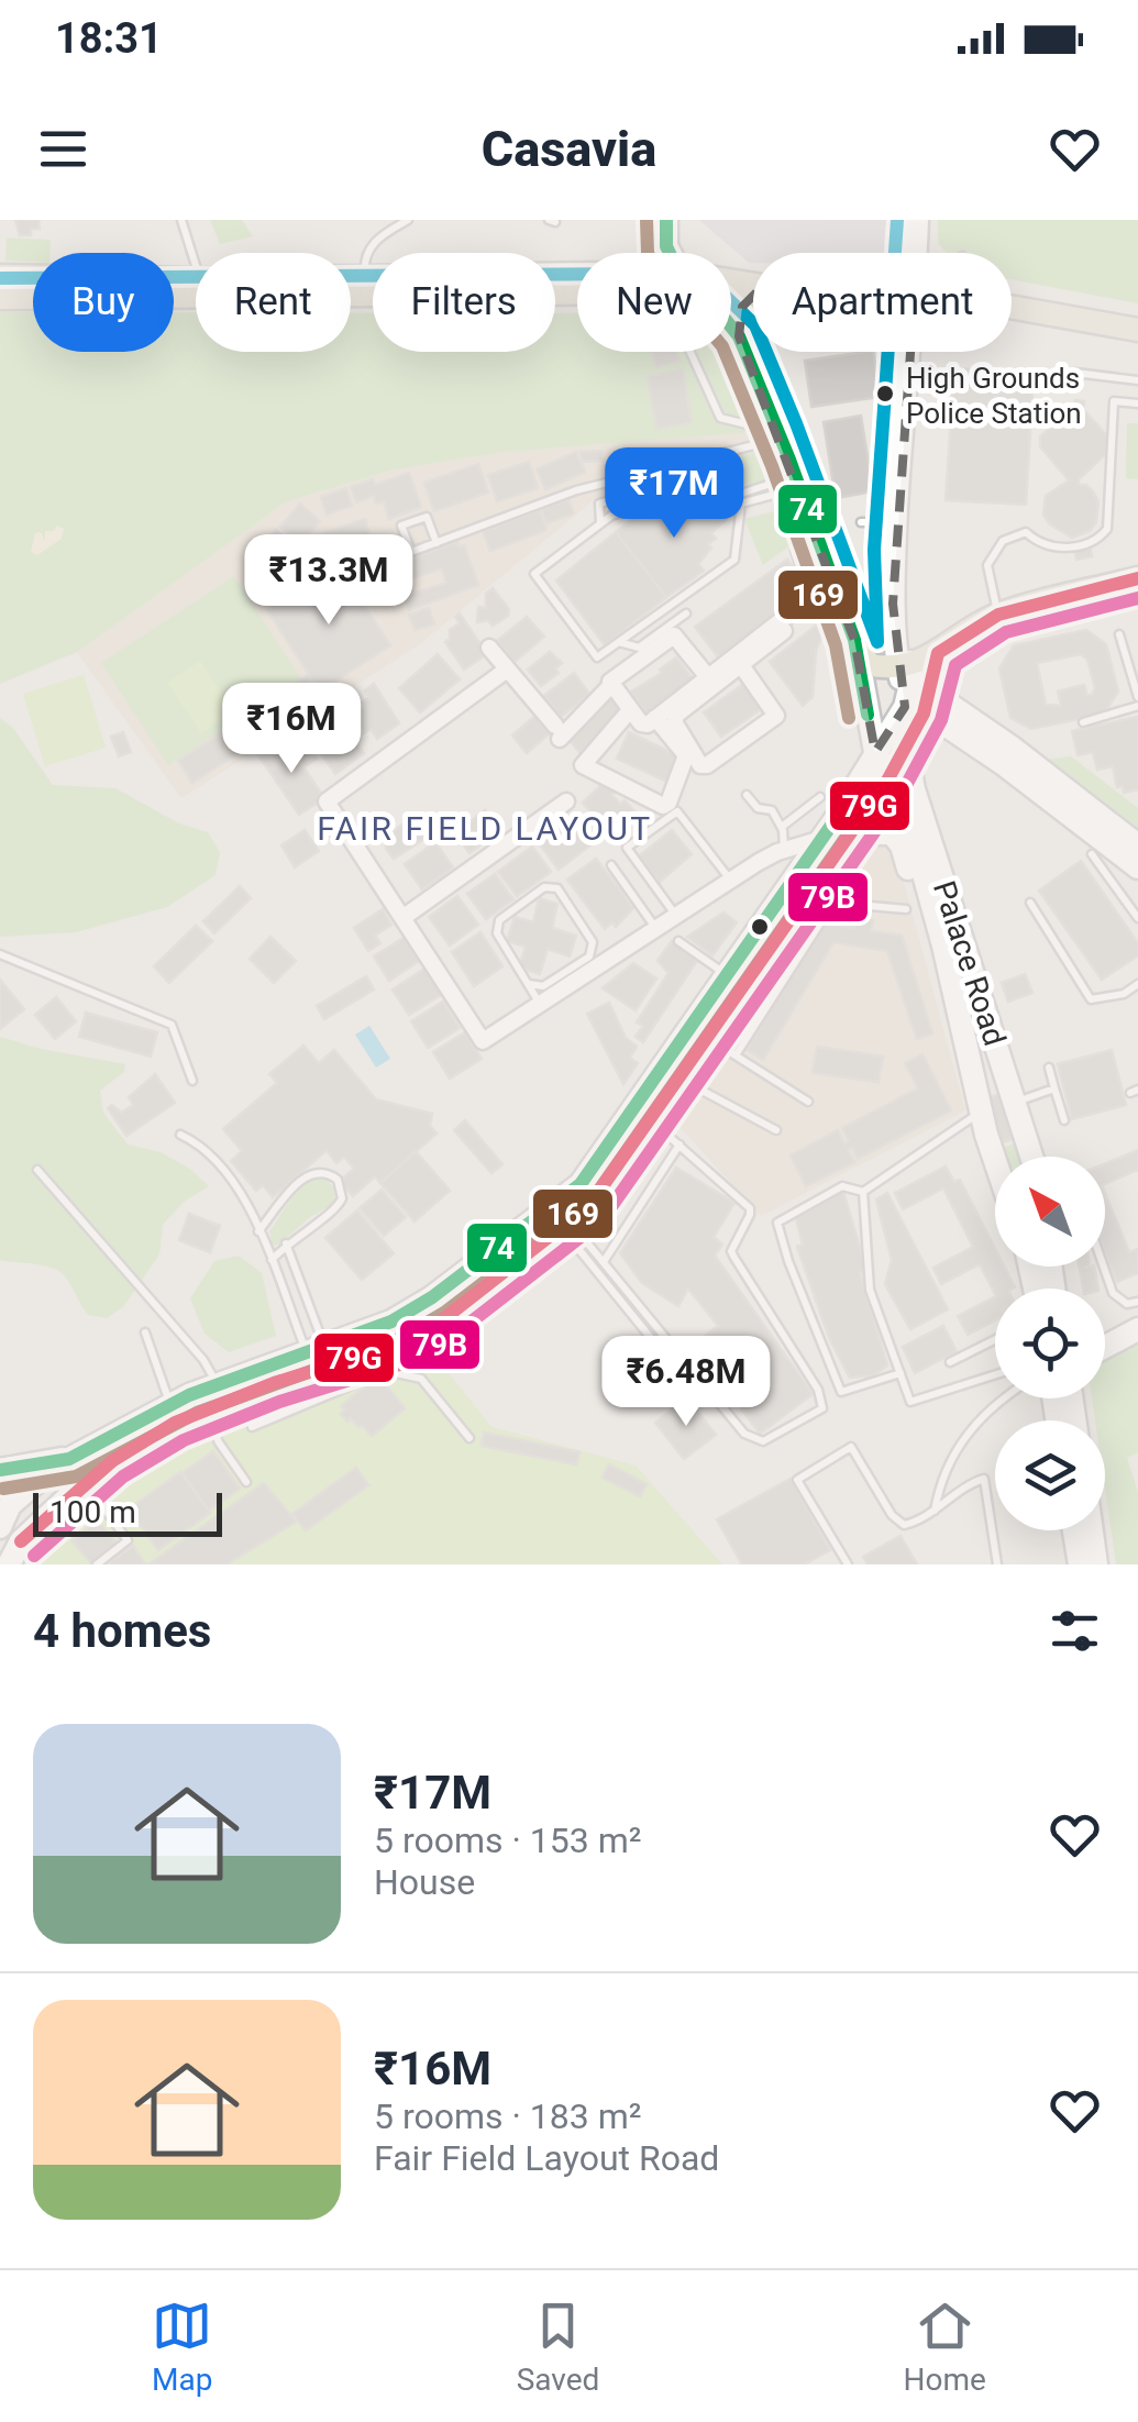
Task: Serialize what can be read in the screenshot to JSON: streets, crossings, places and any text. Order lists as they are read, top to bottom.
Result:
{
  "streets": {
    "main road": ["Palace Road"]
  },
  "districts": ["FAIR FIELD LAYOUT"],
  "places": ["High Grounds Police Station"],
  "lines": [
    "transit line 74",
    "transit line 169",
    "transit line 79G",
    "transit line 79B"
  ],
  "scale_bar": "100 m",
  "north": "top left",
  "page": {
    "status": "18:31",
    "header": "Casavia",
    "chip": [
      "Buy",
      "Rent",
      "Filters",
      "New",
      "Apartment"
    ],
    "price": [
      "₹17M",
      "₹13.3M",
      "₹16M",
      "₹6.48M"
    ],
    "scale": "100 m",
    "heading": "4 homes",
    "list": [
      {
        "name": "₹17M",
        "note": "5 rooms · 153 m² · House"
      },
      {
        "name": "₹16M",
        "note": "5 rooms · 183 m² · Fair Field Layout Road"
      }
    ],
    "tabs": ["Map", "Saved", "Home"]
  }
}
